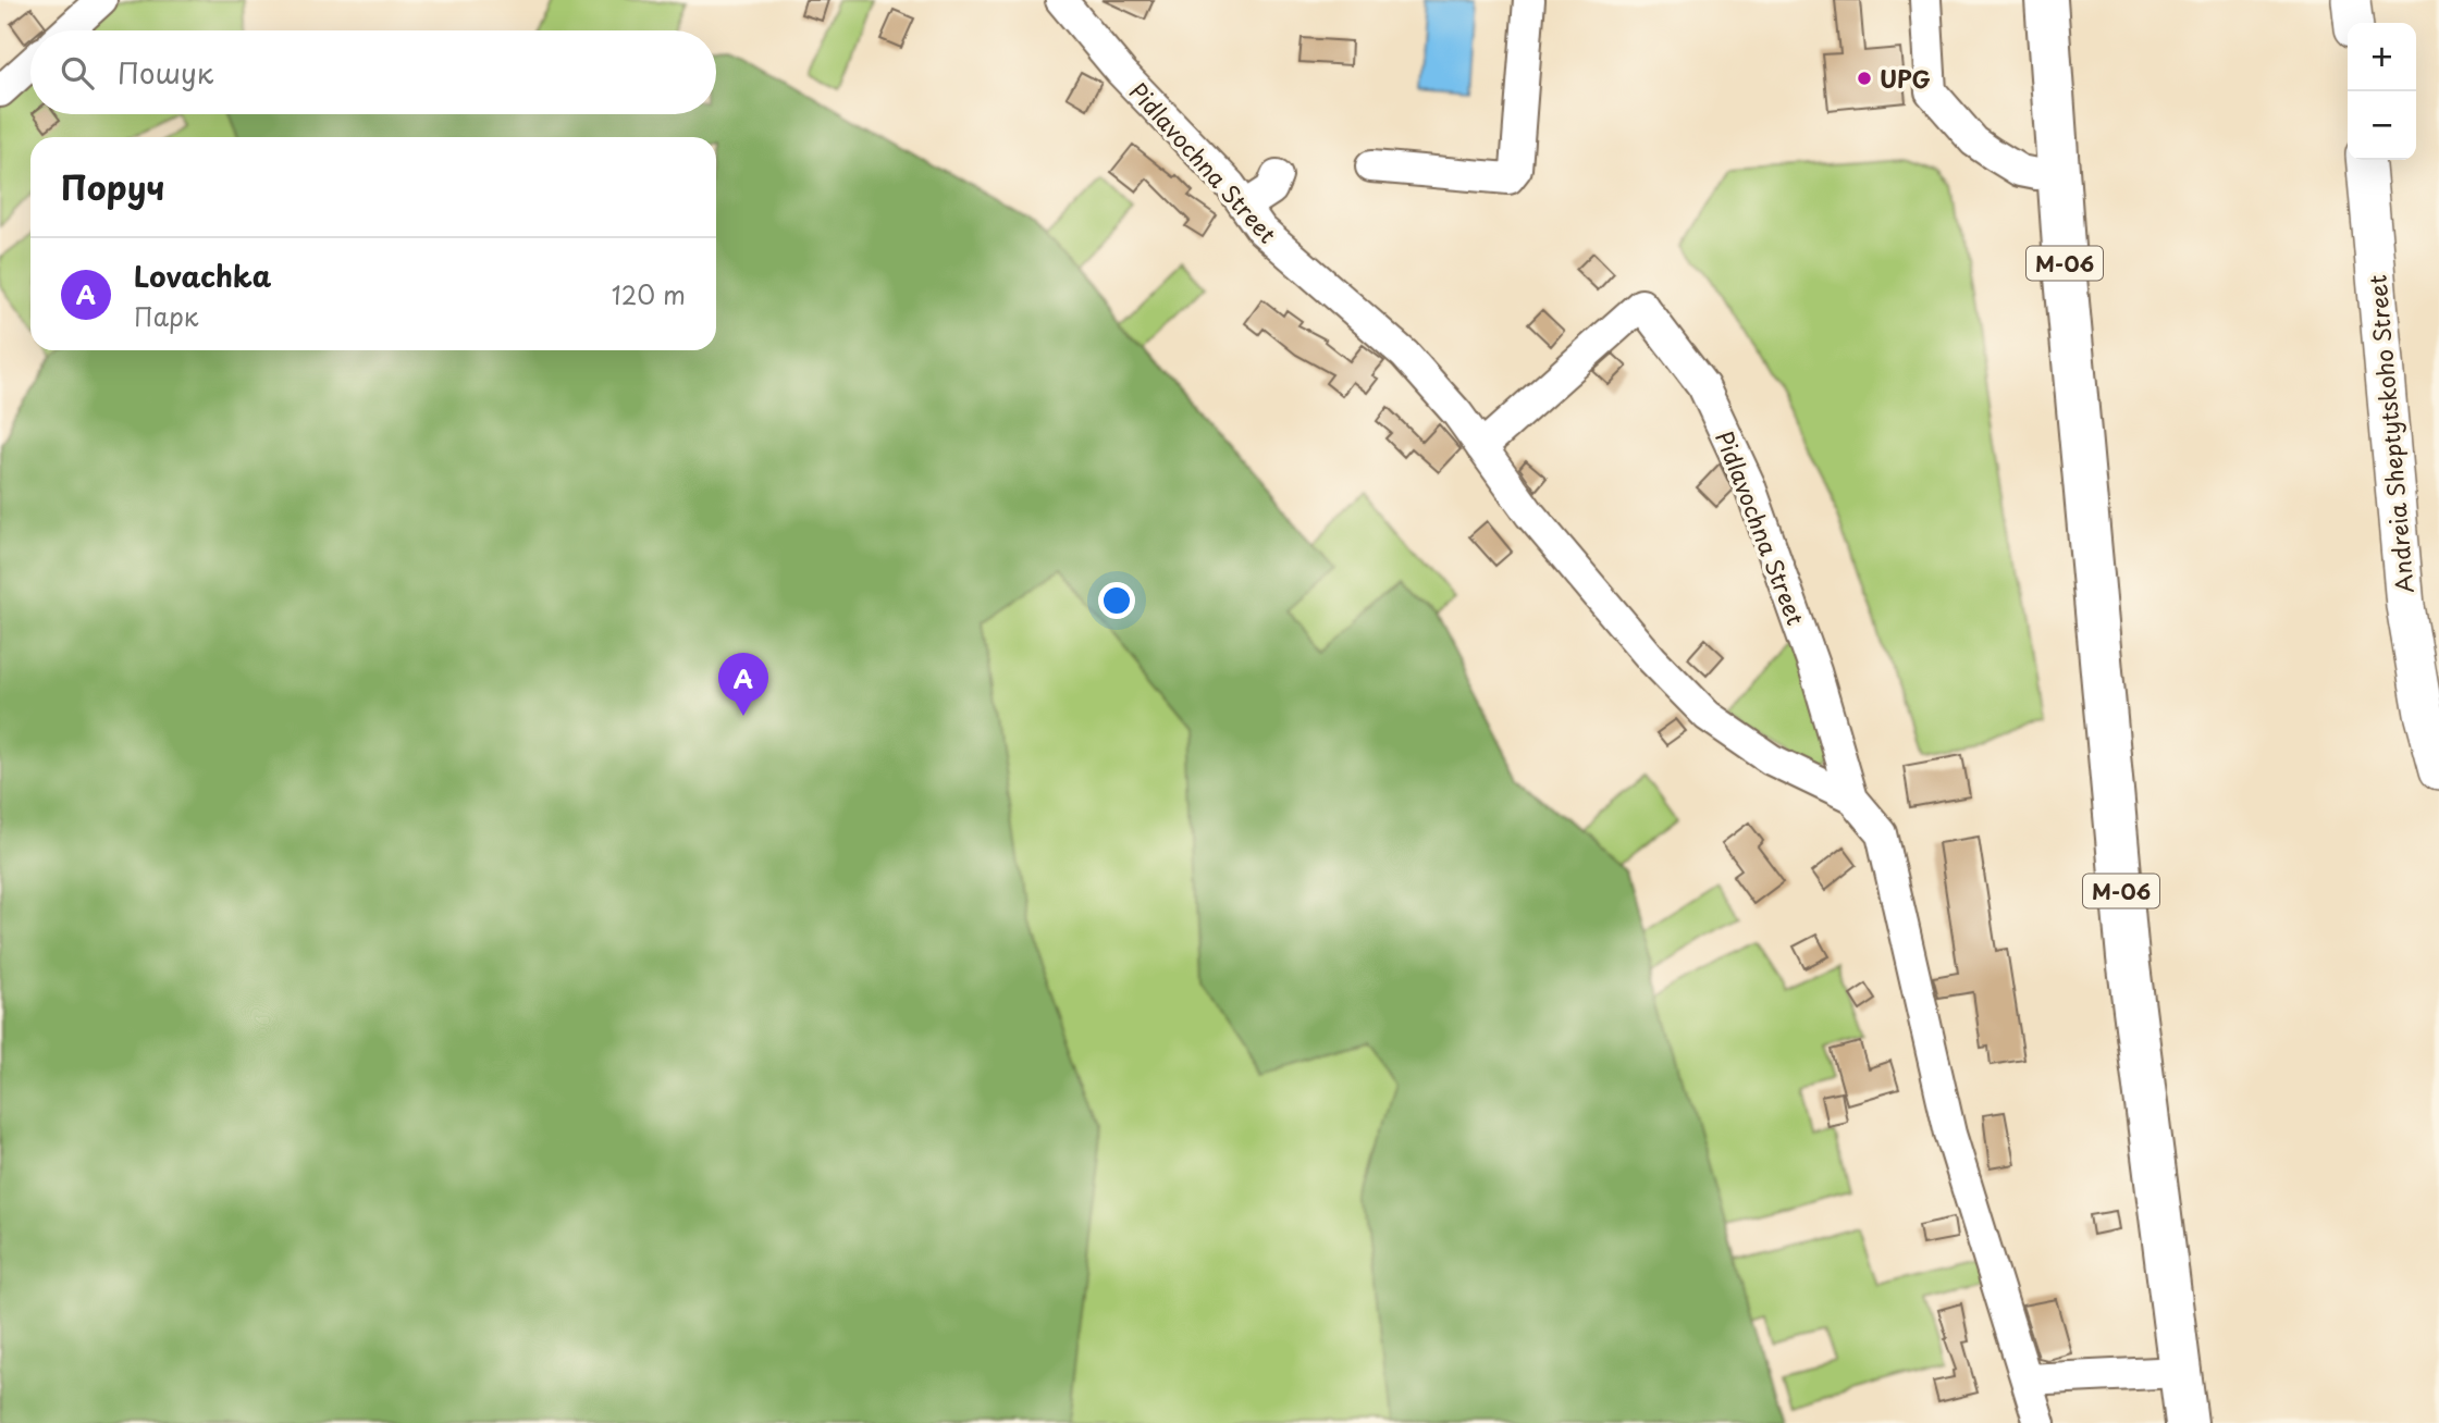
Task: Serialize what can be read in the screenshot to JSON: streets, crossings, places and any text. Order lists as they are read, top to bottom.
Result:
{
  "streets": {
    "highway": ["М-06"],
    "main road": ["Andreia Sheptytskoho Street"],
    "street": ["Pidlavochna Street"]
  },
  "places": ["UPG"],
  "page": {
    "map_buttons": ["+", "−"],
    "search": "Пошук",
    "heading": "Поруч",
    "list": [
      {
        "mark": "A",
        "name": "Lovachka",
        "note": "Парк",
        "value": "120 m"
      }
    ],
    "pins": "A"
  }
}
